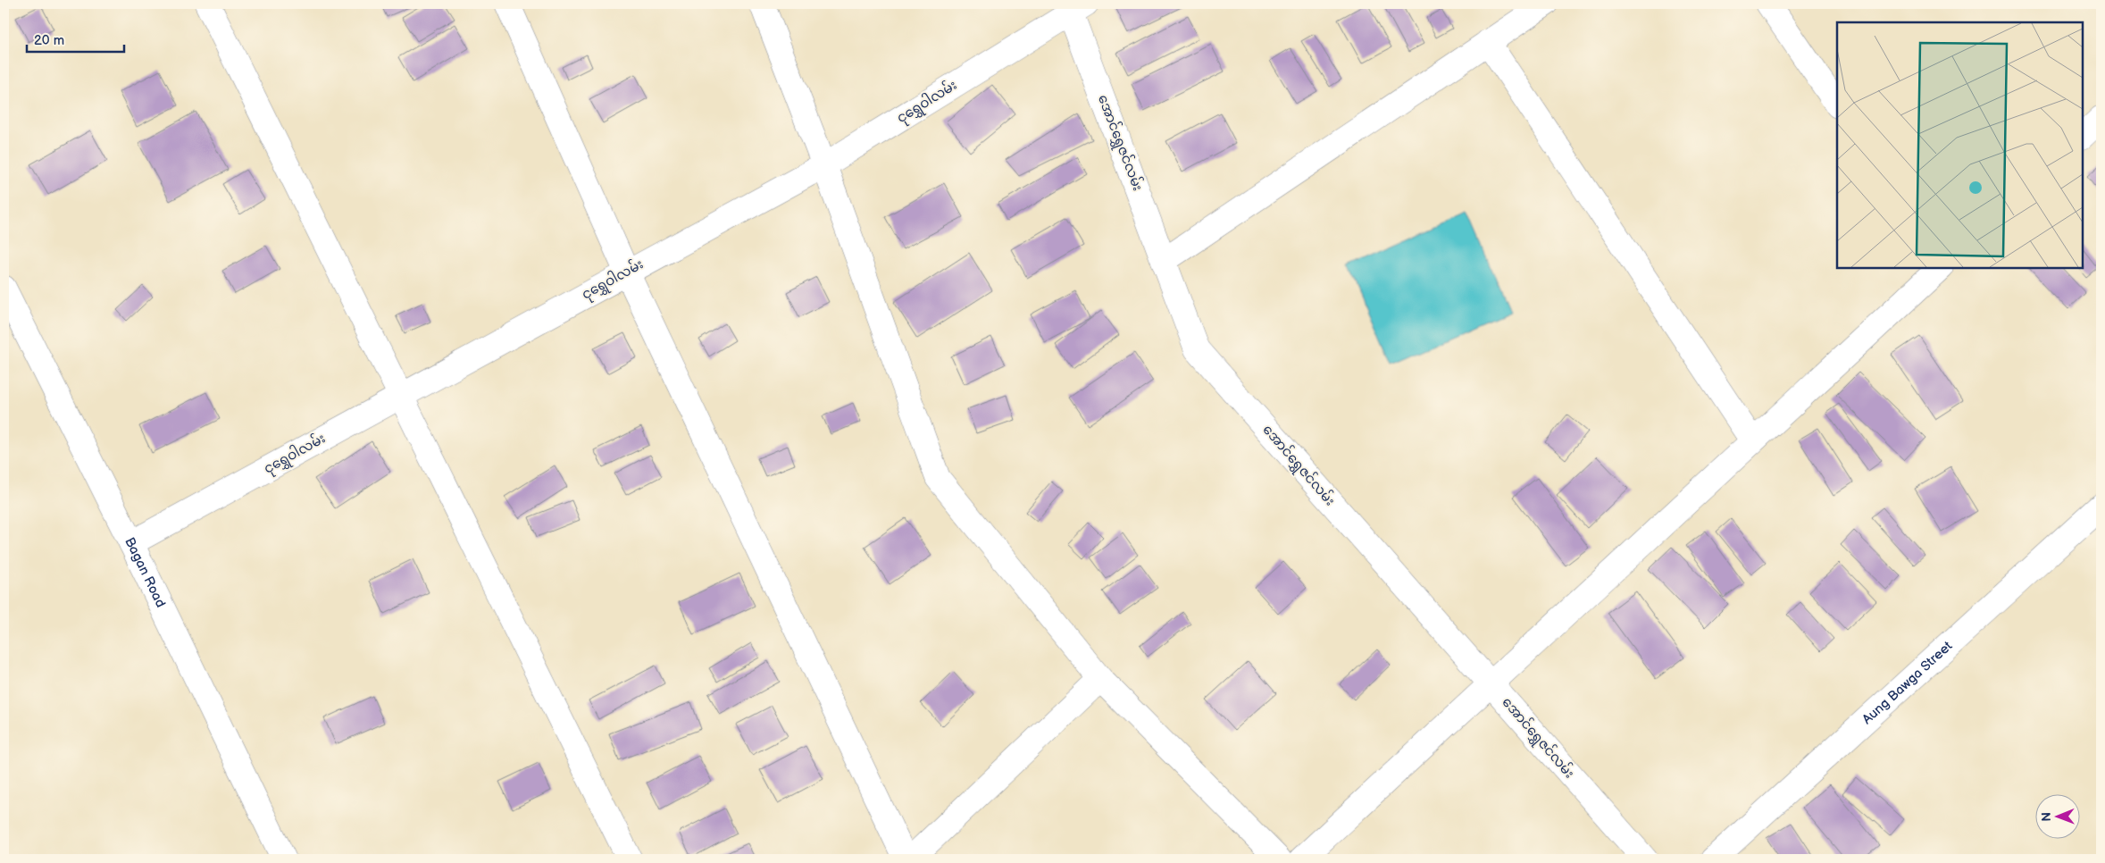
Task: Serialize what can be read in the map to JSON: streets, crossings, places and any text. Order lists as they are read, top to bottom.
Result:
{
  "streets": {
    "street": [
      "ငုရွှေဝါလမ်း",
      "အောင်ရွှေဇင်လမ်း",
      "Bagan Road",
      "Aung Bawga Street"
    ]
  },
  "crossings": [
    ["ငုရွှေဝါလမ်း", "အောင်ရွှေဇင်လမ်း"],
    ["ငုရွှေဝါလမ်း", "Bagan Road"]
  ],
  "scale_bar": "20 m",
  "north": "left"
}
